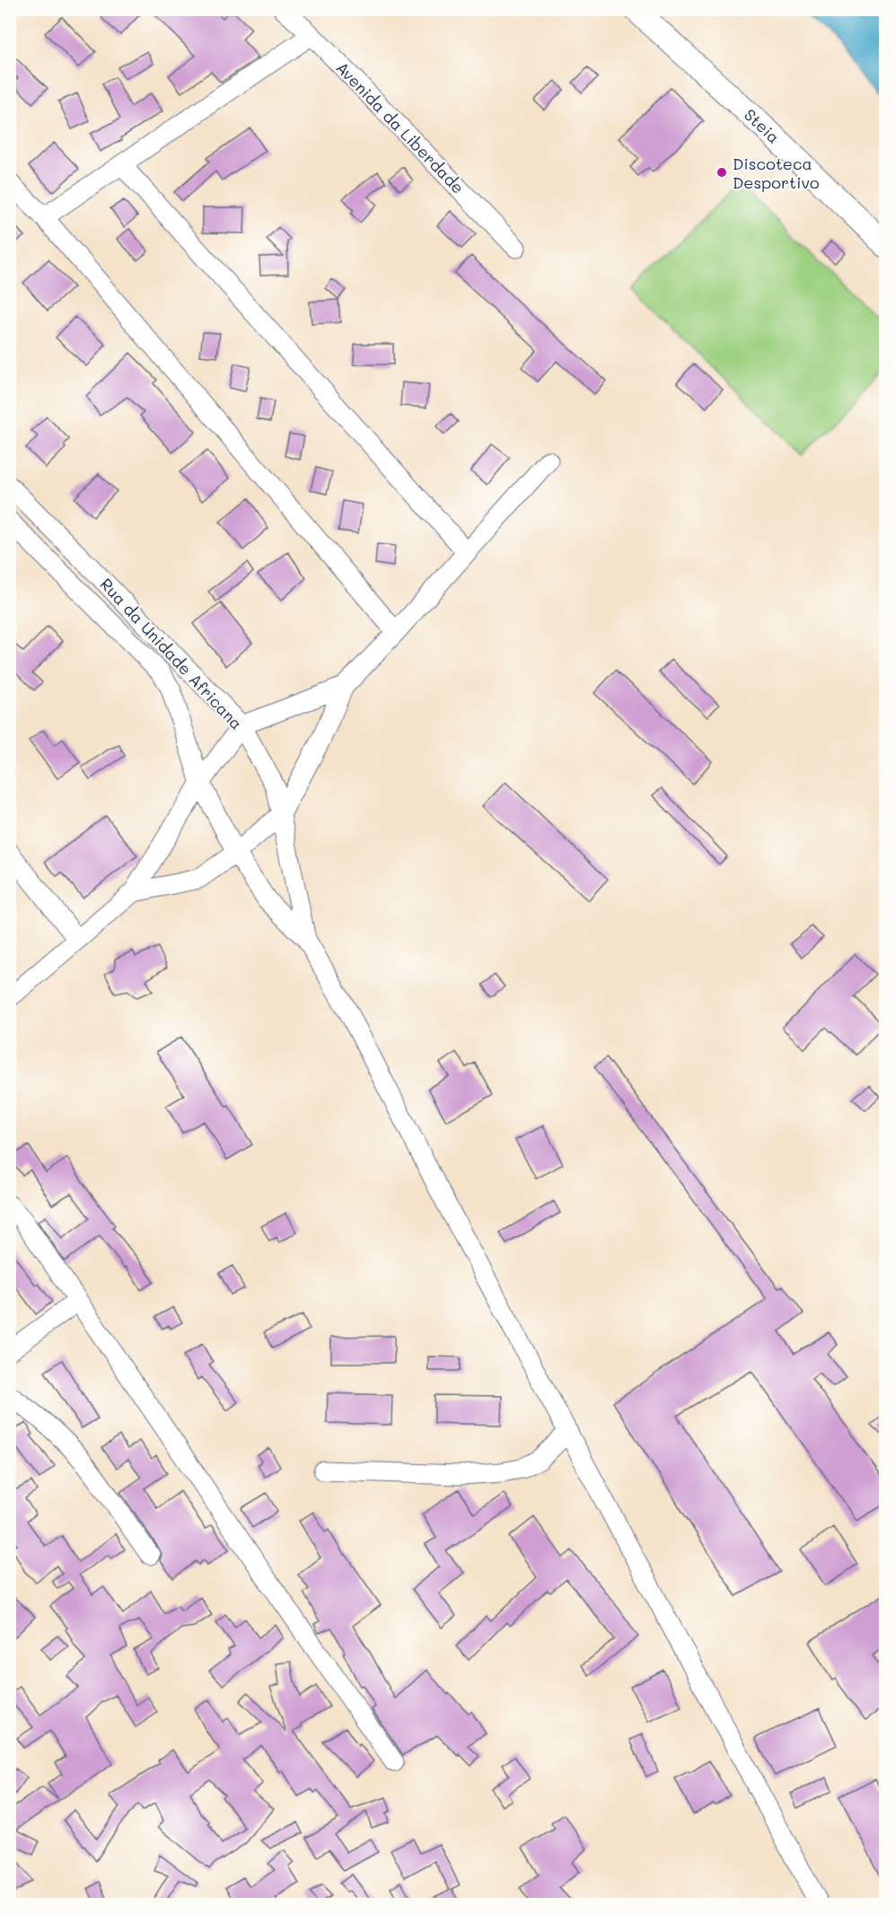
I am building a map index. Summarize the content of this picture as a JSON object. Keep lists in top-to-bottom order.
{
  "streets": {
    "main road": ["Steia"],
    "street": ["Avenida da Liberdade", "Rua da Unidade Africana"]
  },
  "places": ["Discoteca Desportivo"]
}
